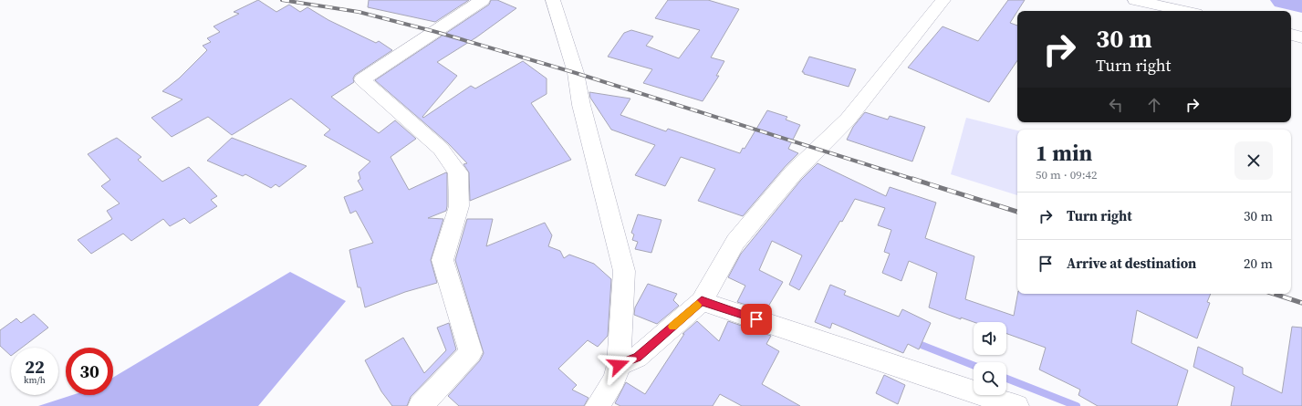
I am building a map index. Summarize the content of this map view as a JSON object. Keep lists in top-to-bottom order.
{
  "page": {
    "turn": ["30 m", "Turn right"],
    "heading": ["1 min", "50 m · 09:42"],
    "list": [
      {
        "name": "Turn right",
        "value": "30 m"
      },
      {
        "name": "Arrive at destination",
        "value": "20 m"
      }
    ],
    "speed": "22 km/h",
    "limit": "30"
  }
}
